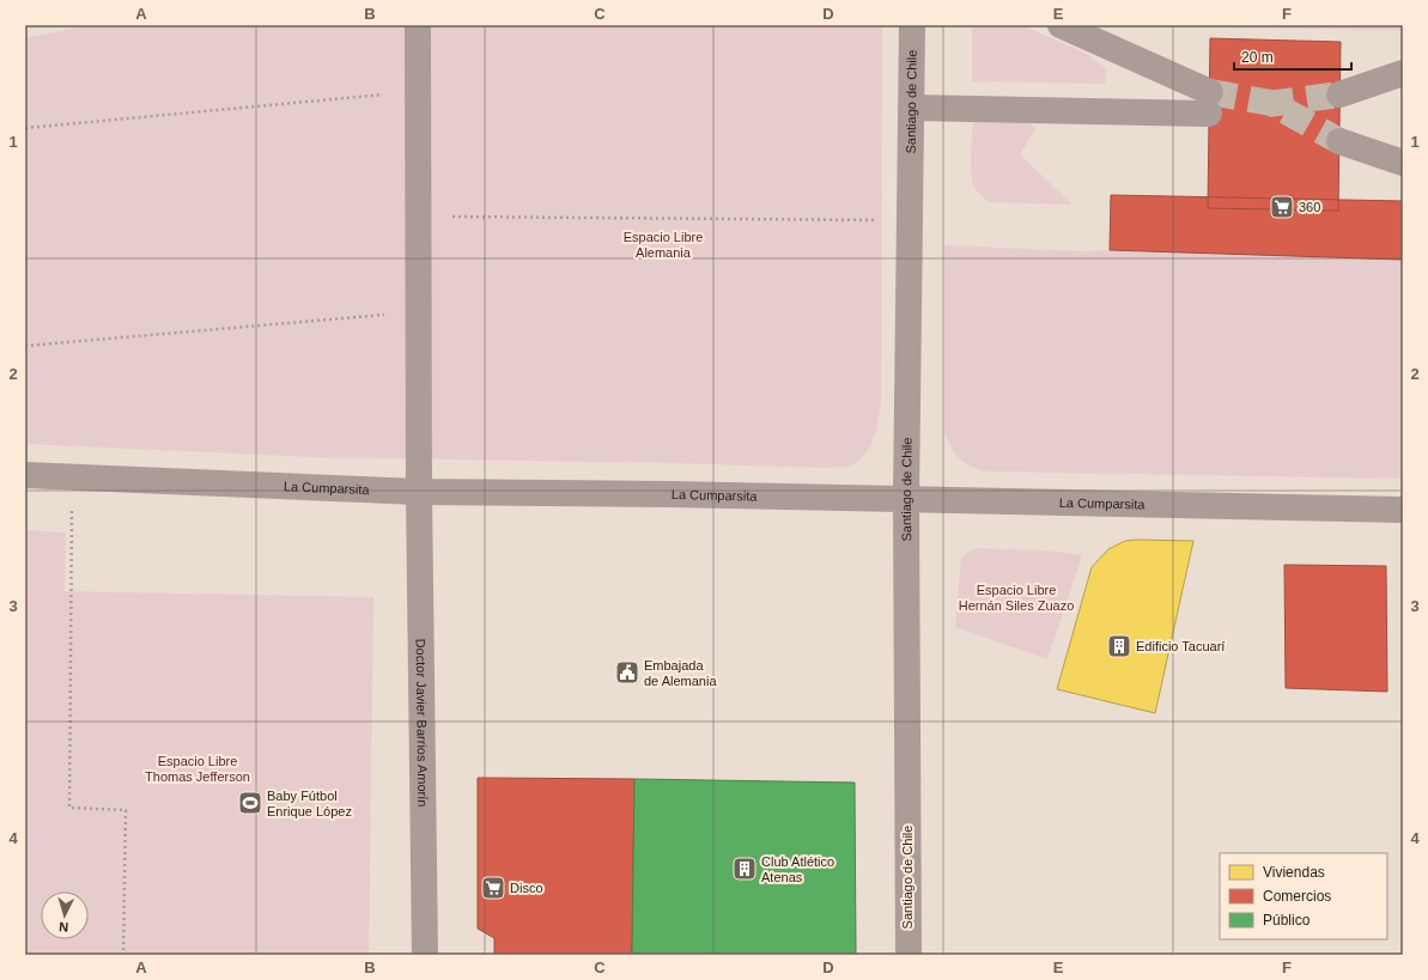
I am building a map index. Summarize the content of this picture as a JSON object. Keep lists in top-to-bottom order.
{
  "streets": {
    "street": ["Santiago de Chile", "La Cumparsita", "Doctor Javier Barrios Amorín"]
  },
  "crossings": [
    ["Santiago de Chile", "La Cumparsita"],
    ["La Cumparsita", "Doctor Javier Barrios Amorín"]
  ],
  "parks": ["Espacio Libre Alemania", "Espacio Libre Hernán Siles Zuazo", "Espacio Libre Thomas Jefferson"],
  "places": {
    "supermarket": ["360", "Disco"],
    "building": ["Edificio Tacuarí", "Club Atlético Atenas"],
    "public building": ["Embajada de Alemania"],
    "sports": ["Baby Fútbol Enrique López"]
  },
  "legend": ["Viviendas", "Comercios", "Público"],
  "scale_bar": "20 m",
  "north": "bottom",
  "grid": {
    "columns": [
      "A",
      "B",
      "C",
      "D",
      "E",
      "F"
    ],
    "rows": [
      "1",
      "2",
      "3",
      "4"
    ]
  }
}
